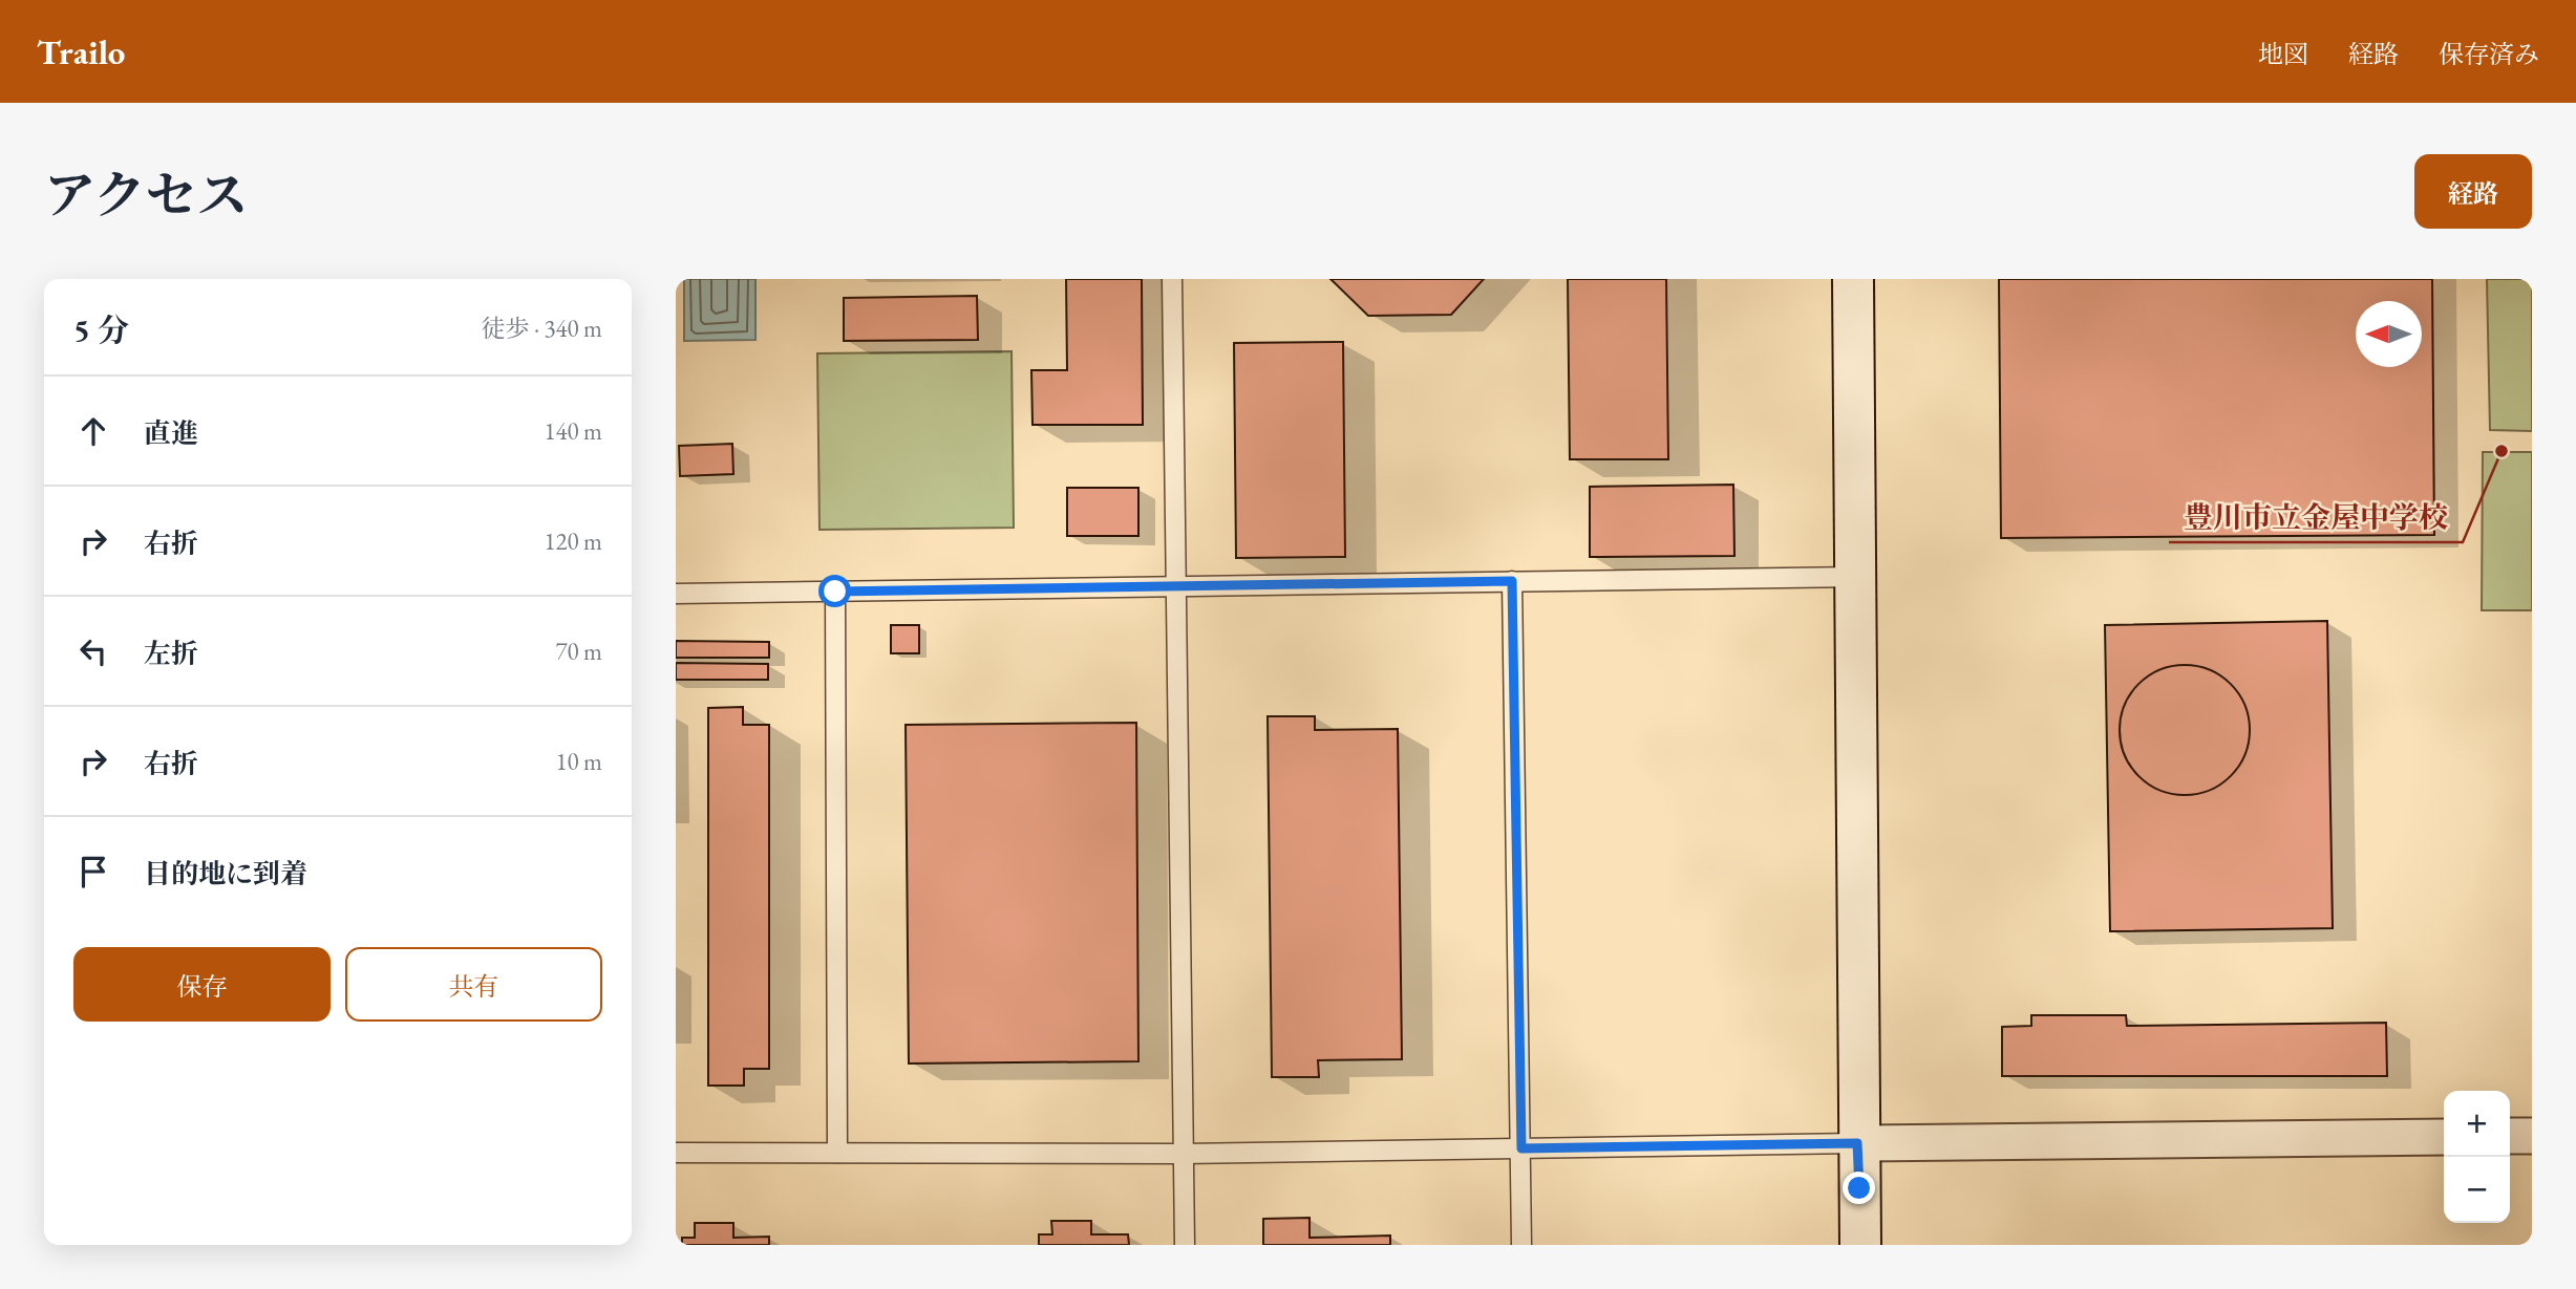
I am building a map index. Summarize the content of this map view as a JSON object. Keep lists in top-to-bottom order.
{
  "places": ["豊川市立金屋中学校"],
  "north": "left",
  "page": {
    "header": "Trailo",
    "nav": ["地図", "経路", "保存済み"],
    "title": "アクセス",
    "buttons": [
      "経路",
      ["保存", "共有"]
    ],
    "heading": ["5 分", "徒歩 · 340 m"],
    "list": [
      ["直進", "140 m"],
      ["右折", "120 m"],
      ["左折", "70 m"],
      ["右折", "10 m"],
      "目的地に到着"
    ],
    "map_buttons": ["+", "−"]
  }
}
